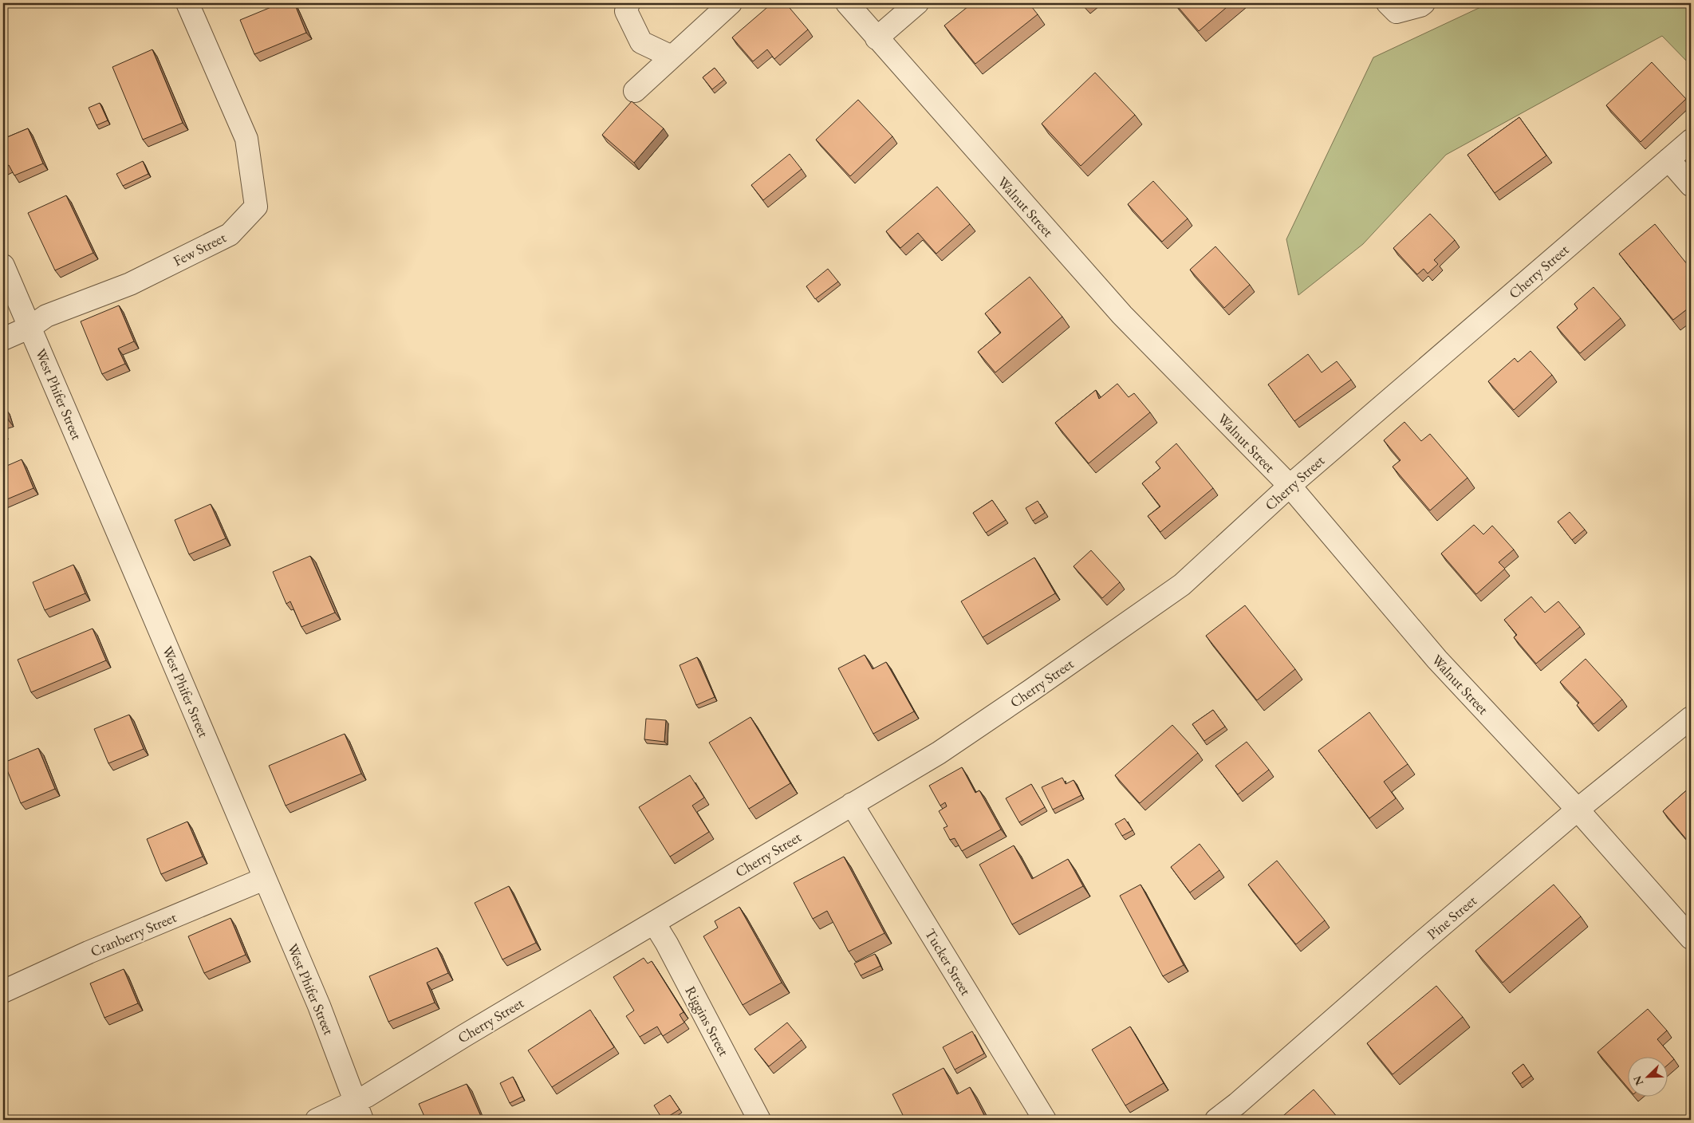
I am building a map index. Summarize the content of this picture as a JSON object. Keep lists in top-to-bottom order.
{
  "streets": {
    "street": [
      "Walnut Street",
      "Few Street",
      "Cherry Street",
      "West Phifer Street",
      "Pine Street",
      "Cranberry Street",
      "Tucker Street",
      "Riggins Street"
    ]
  },
  "crossings": [
    ["Walnut Street", "Cherry Street"],
    ["Walnut Street", "Pine Street"],
    ["Few Street", "West Phifer Street"],
    ["Cherry Street", "West Phifer Street"],
    ["Cherry Street", "Tucker Street"],
    ["Cherry Street", "Riggins Street"],
    ["West Phifer Street", "Cranberry Street"]
  ],
  "north": "bottom left"
}
